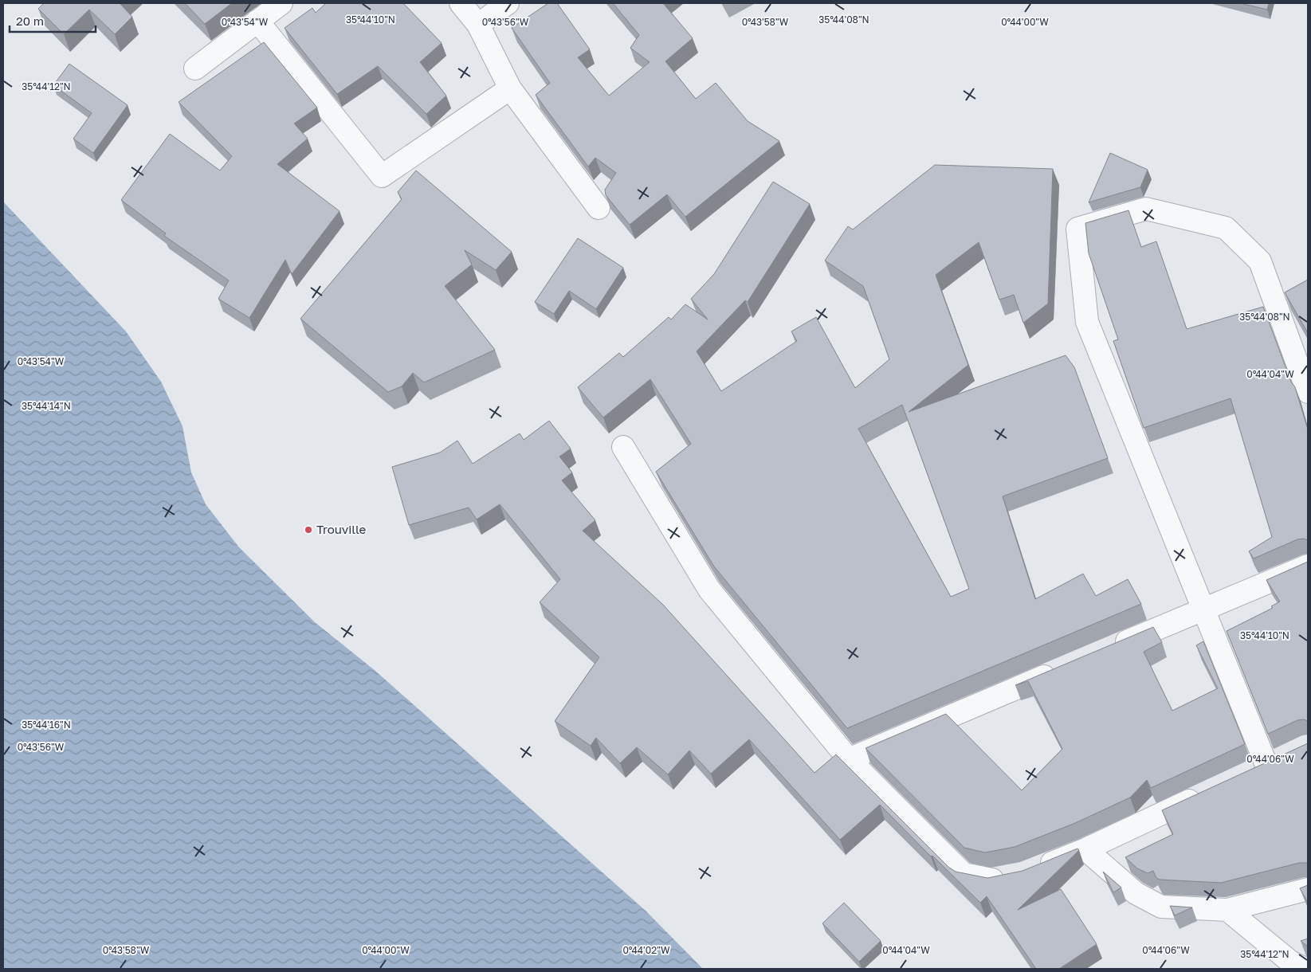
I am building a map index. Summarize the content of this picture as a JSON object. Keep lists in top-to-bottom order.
{
  "places": ["Trouville"],
  "scale_bar": "20 m",
  "coordinates": [
    "35°44'10\"N",
    "35°44'08\"N",
    "0°43'54\"W",
    "0°43'56\"W",
    "0°43'58\"W",
    "0°44'00\"W",
    "35°44'12\"N",
    "0°44'04\"W",
    "35°44'14\"N",
    "35°44'16\"N",
    "0°44'06\"W",
    "0°44'02\"W"
  ]
}
